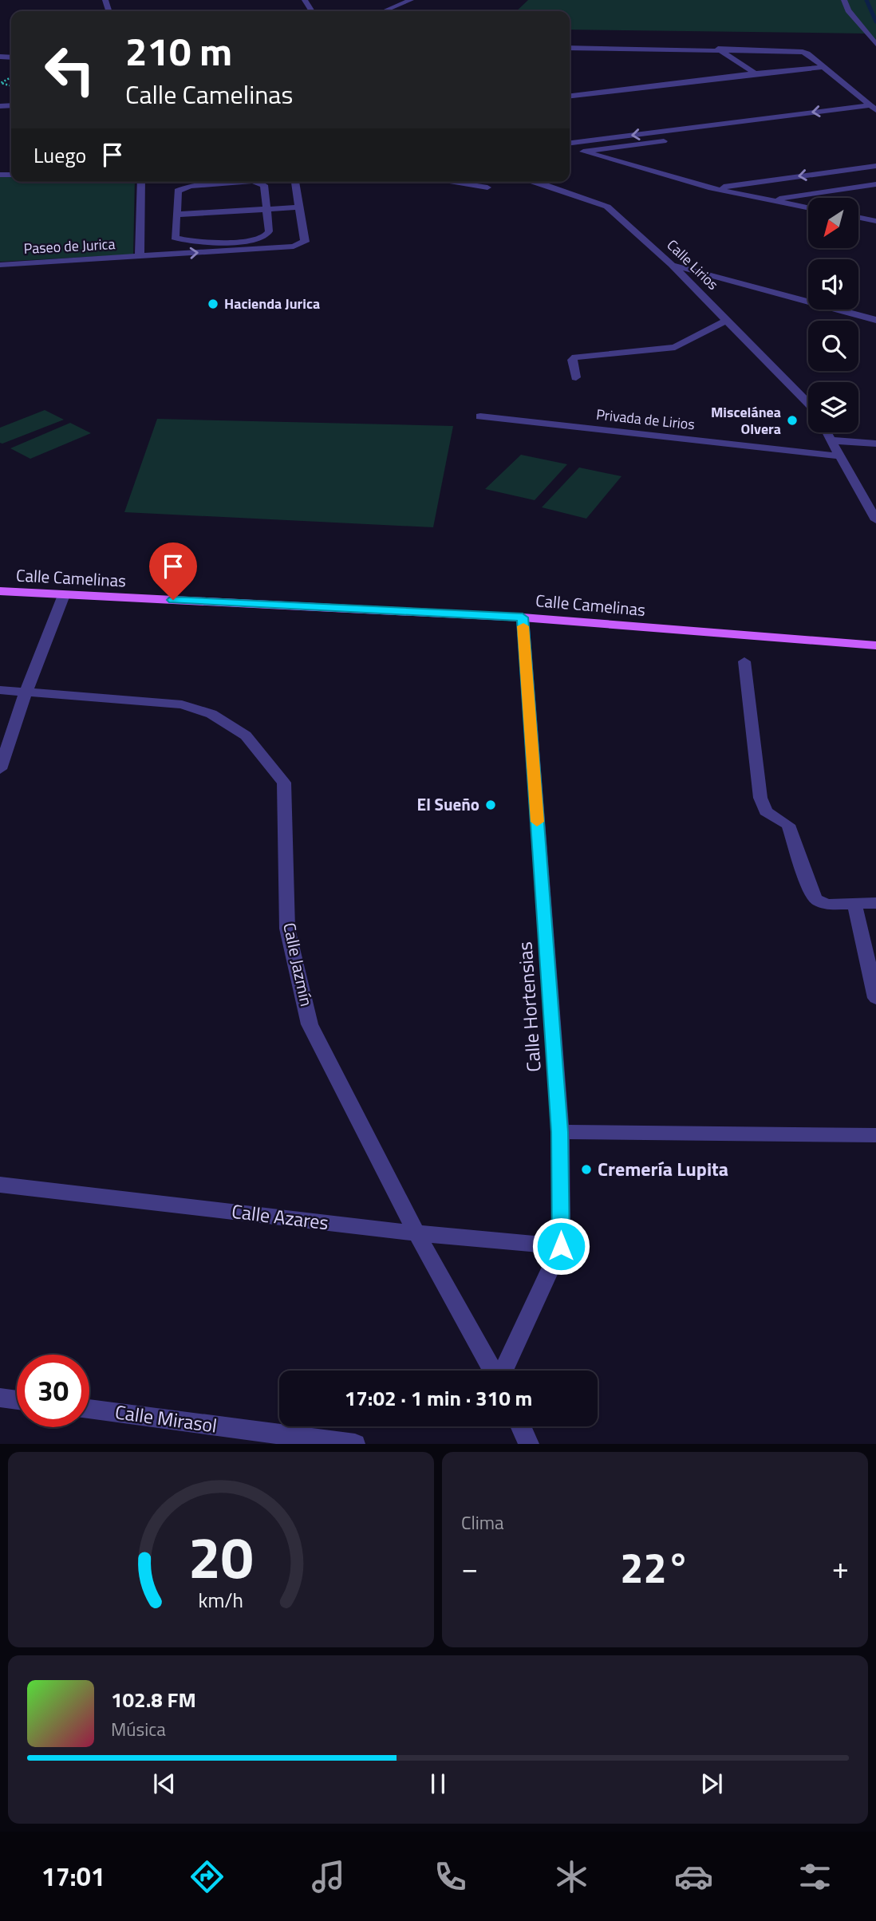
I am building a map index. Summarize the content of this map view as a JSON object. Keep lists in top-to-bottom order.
{
  "streets": {
    "main road": ["Calle Camelinas"],
    "street": [
      "Paseo de Jurica",
      "Calle Lirios",
      "Privada de Lirios",
      "Calle Jazmín",
      "Calle Hortensias",
      "Calle Azares",
      "Calle Mirasol"
    ]
  },
  "crossings": [
    ["Calle Camelinas", "Calle Hortensias"],
    ["Calle Jazmín", "Calle Azares"],
    ["Calle Hortensias", "Calle Azares"]
  ],
  "places": [
    "Hacienda Jurica",
    "Miscelánea Olvera",
    "El Sueño",
    "Cremería Lupita"
  ],
  "north": "bottom left",
  "page": {
    "turn": ["210 m", "Calle Camelinas"],
    "then": "Luego",
    "limit": "30",
    "trip": "17:02 · 1 min · 310 m",
    "tile": "Clima",
    "heat": ["−", "22°", "+"],
    "song": ["102.8 FM", "Música"],
    "tabs": "17:01",
    "gauge": ["20", "km/h"]
  }
}
